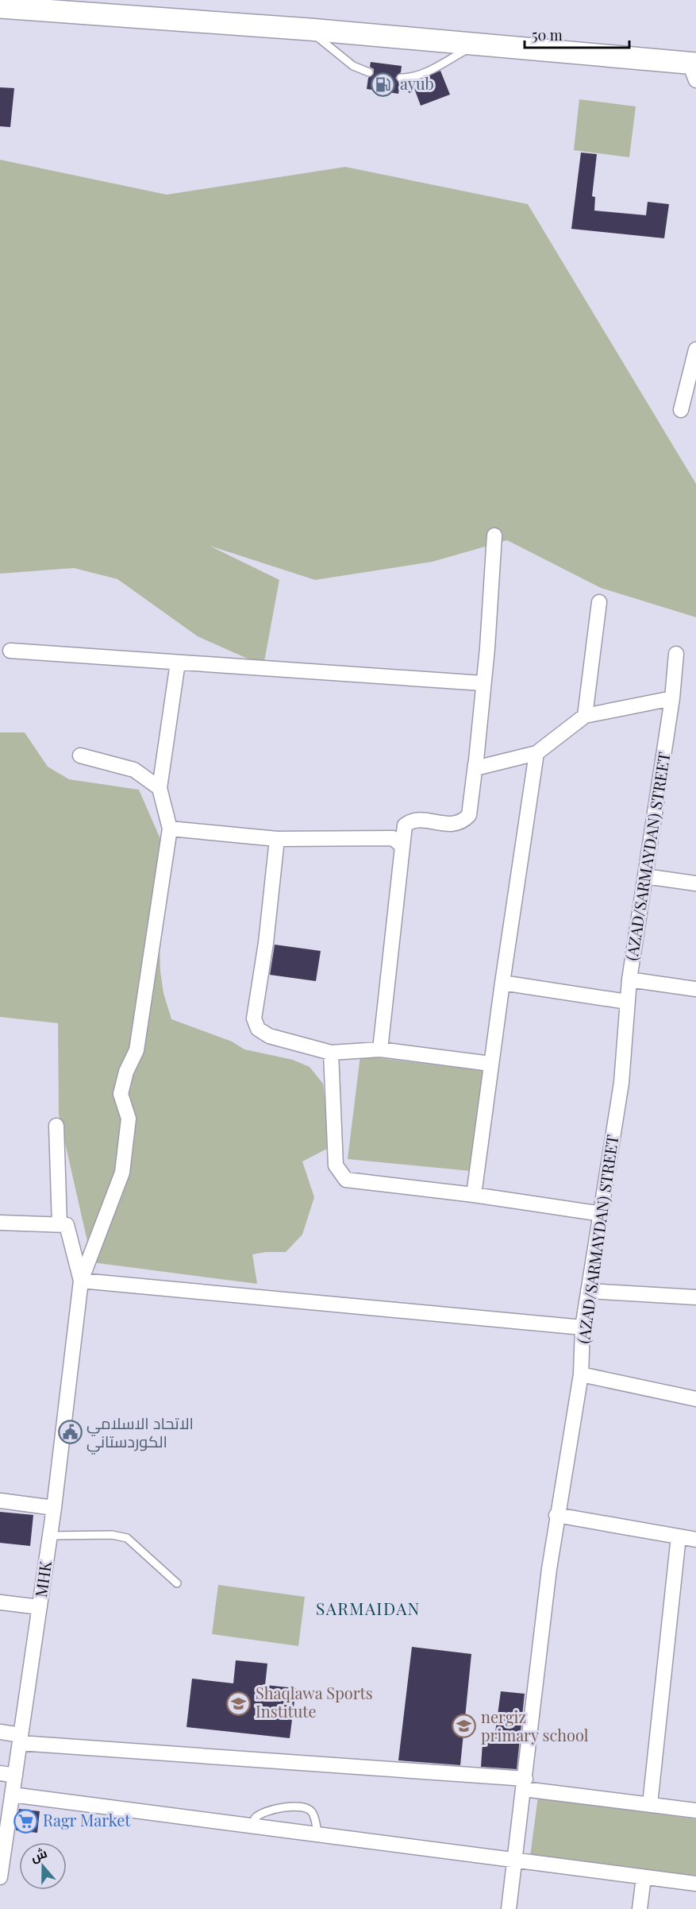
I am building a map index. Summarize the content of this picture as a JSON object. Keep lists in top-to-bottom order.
{
  "streets": {
    "street": ["(AZAD/SARMAYDAN) STREET", "MHK"]
  },
  "districts": ["SARMAIDAN"],
  "places": {
    "fuel station": ["ayub"],
    "public building": ["الاتحاد الاسلامي الكوردستاني"],
    "school or university": ["Shaqlawa Sports Institute", "nergiz primary school"],
    "supermarket": ["Ragr Market"]
  },
  "scale_bar": "50 m",
  "north": "top"
}
